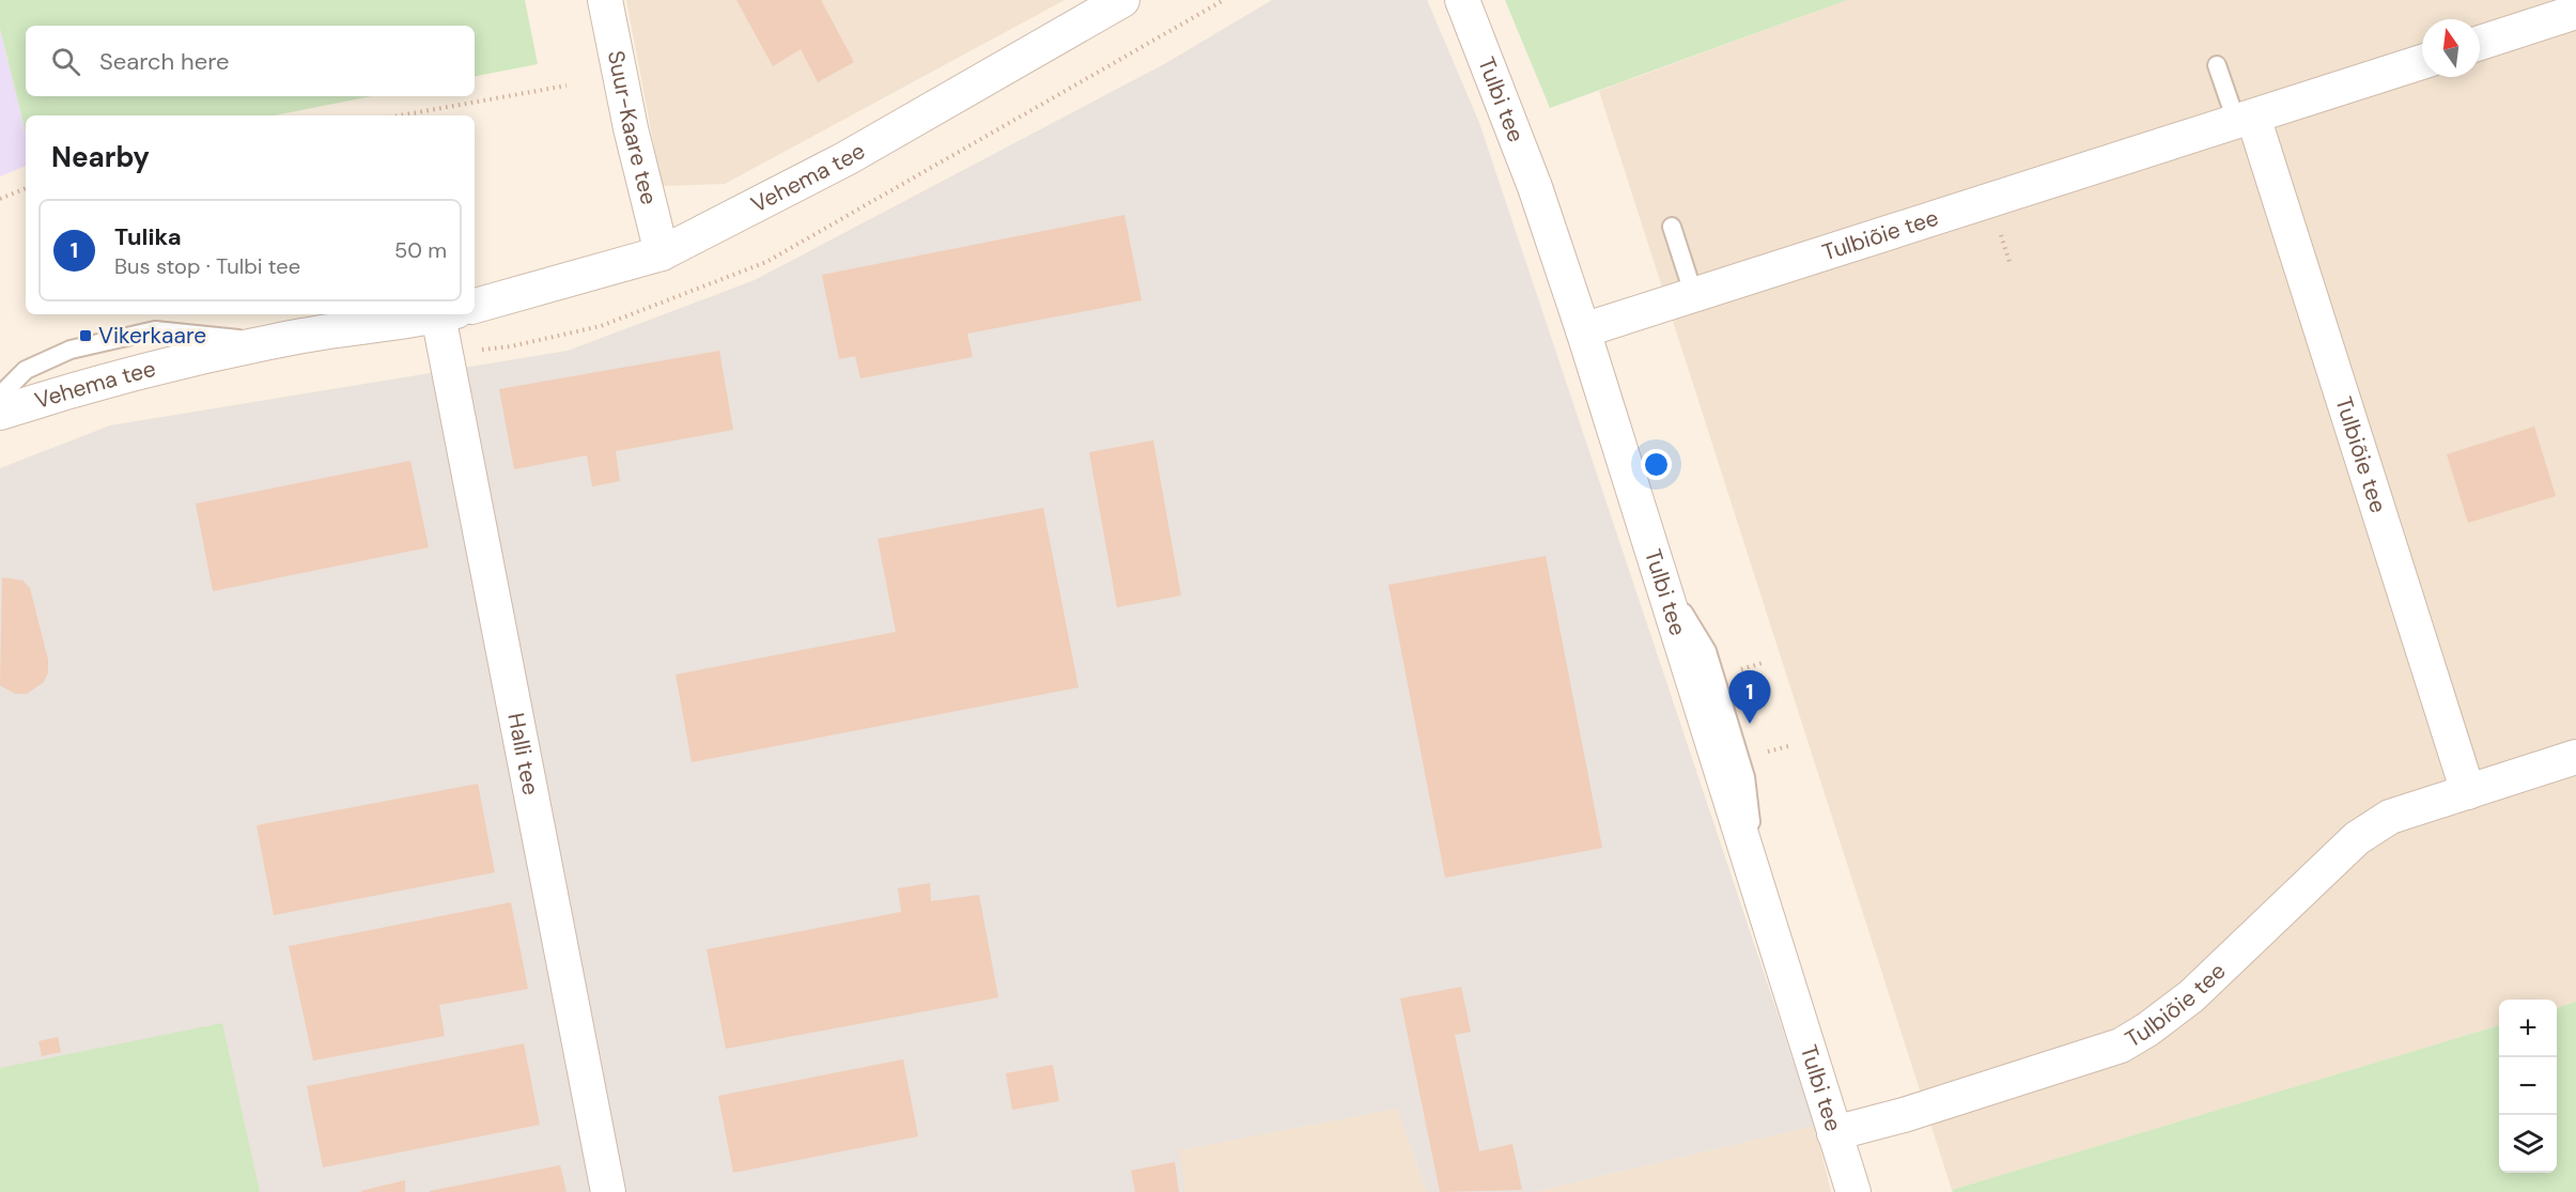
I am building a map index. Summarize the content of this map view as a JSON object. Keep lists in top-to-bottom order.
{
  "streets": {
    "street": [
      "Tulbi tee",
      "Suur-Kaare tee",
      "Vehema tee",
      "Tulbiõie tee",
      "Halli tee"
    ]
  },
  "crossings": [
    ["Tulbi tee", "Tulbiõie tee"],
    ["Suur-Kaare tee", "Vehema tee"]
  ],
  "places": {
    "transit": ["Vikerkaare"]
  },
  "north": "top",
  "page": {
    "search": "Search here",
    "heading": "Nearby",
    "list": [
      {
        "mark": "1",
        "name": "Tulika",
        "note": "Bus stop · Tulbi tee",
        "value": "50 m"
      }
    ],
    "pins": "1",
    "map_buttons": ["+", "−"]
  }
}
